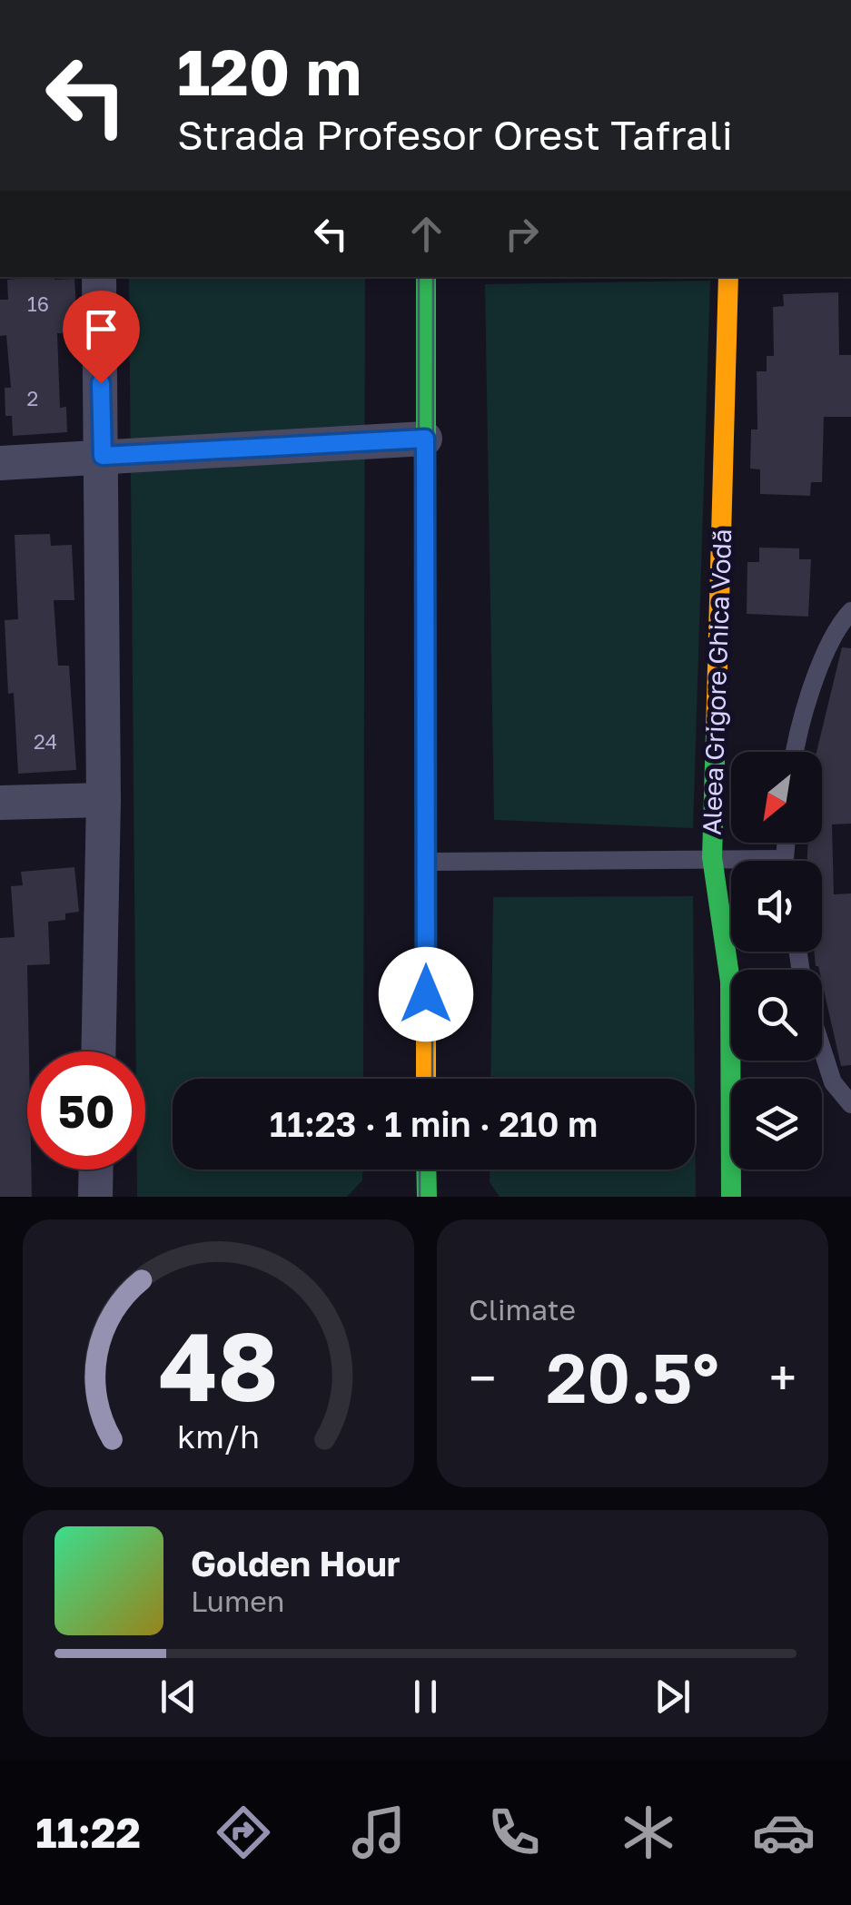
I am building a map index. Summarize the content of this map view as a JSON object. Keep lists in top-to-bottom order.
{
  "streets": {
    "street": ["Aleea Grigore Ghica Vodă"]
  },
  "house_numbers": ["16", "2", "24"],
  "north": "bottom left",
  "page": {
    "turn": ["120 m", "Strada Profesor Orest Tafrali"],
    "limit": "50",
    "trip": "11:23 · 1 min · 210 m",
    "tile": "Climate",
    "heat": ["−", "20.5°", "+"],
    "song": ["Golden Hour", "Lumen"],
    "tabs": "11:22",
    "gauge": ["48", "km/h"]
  }
}
